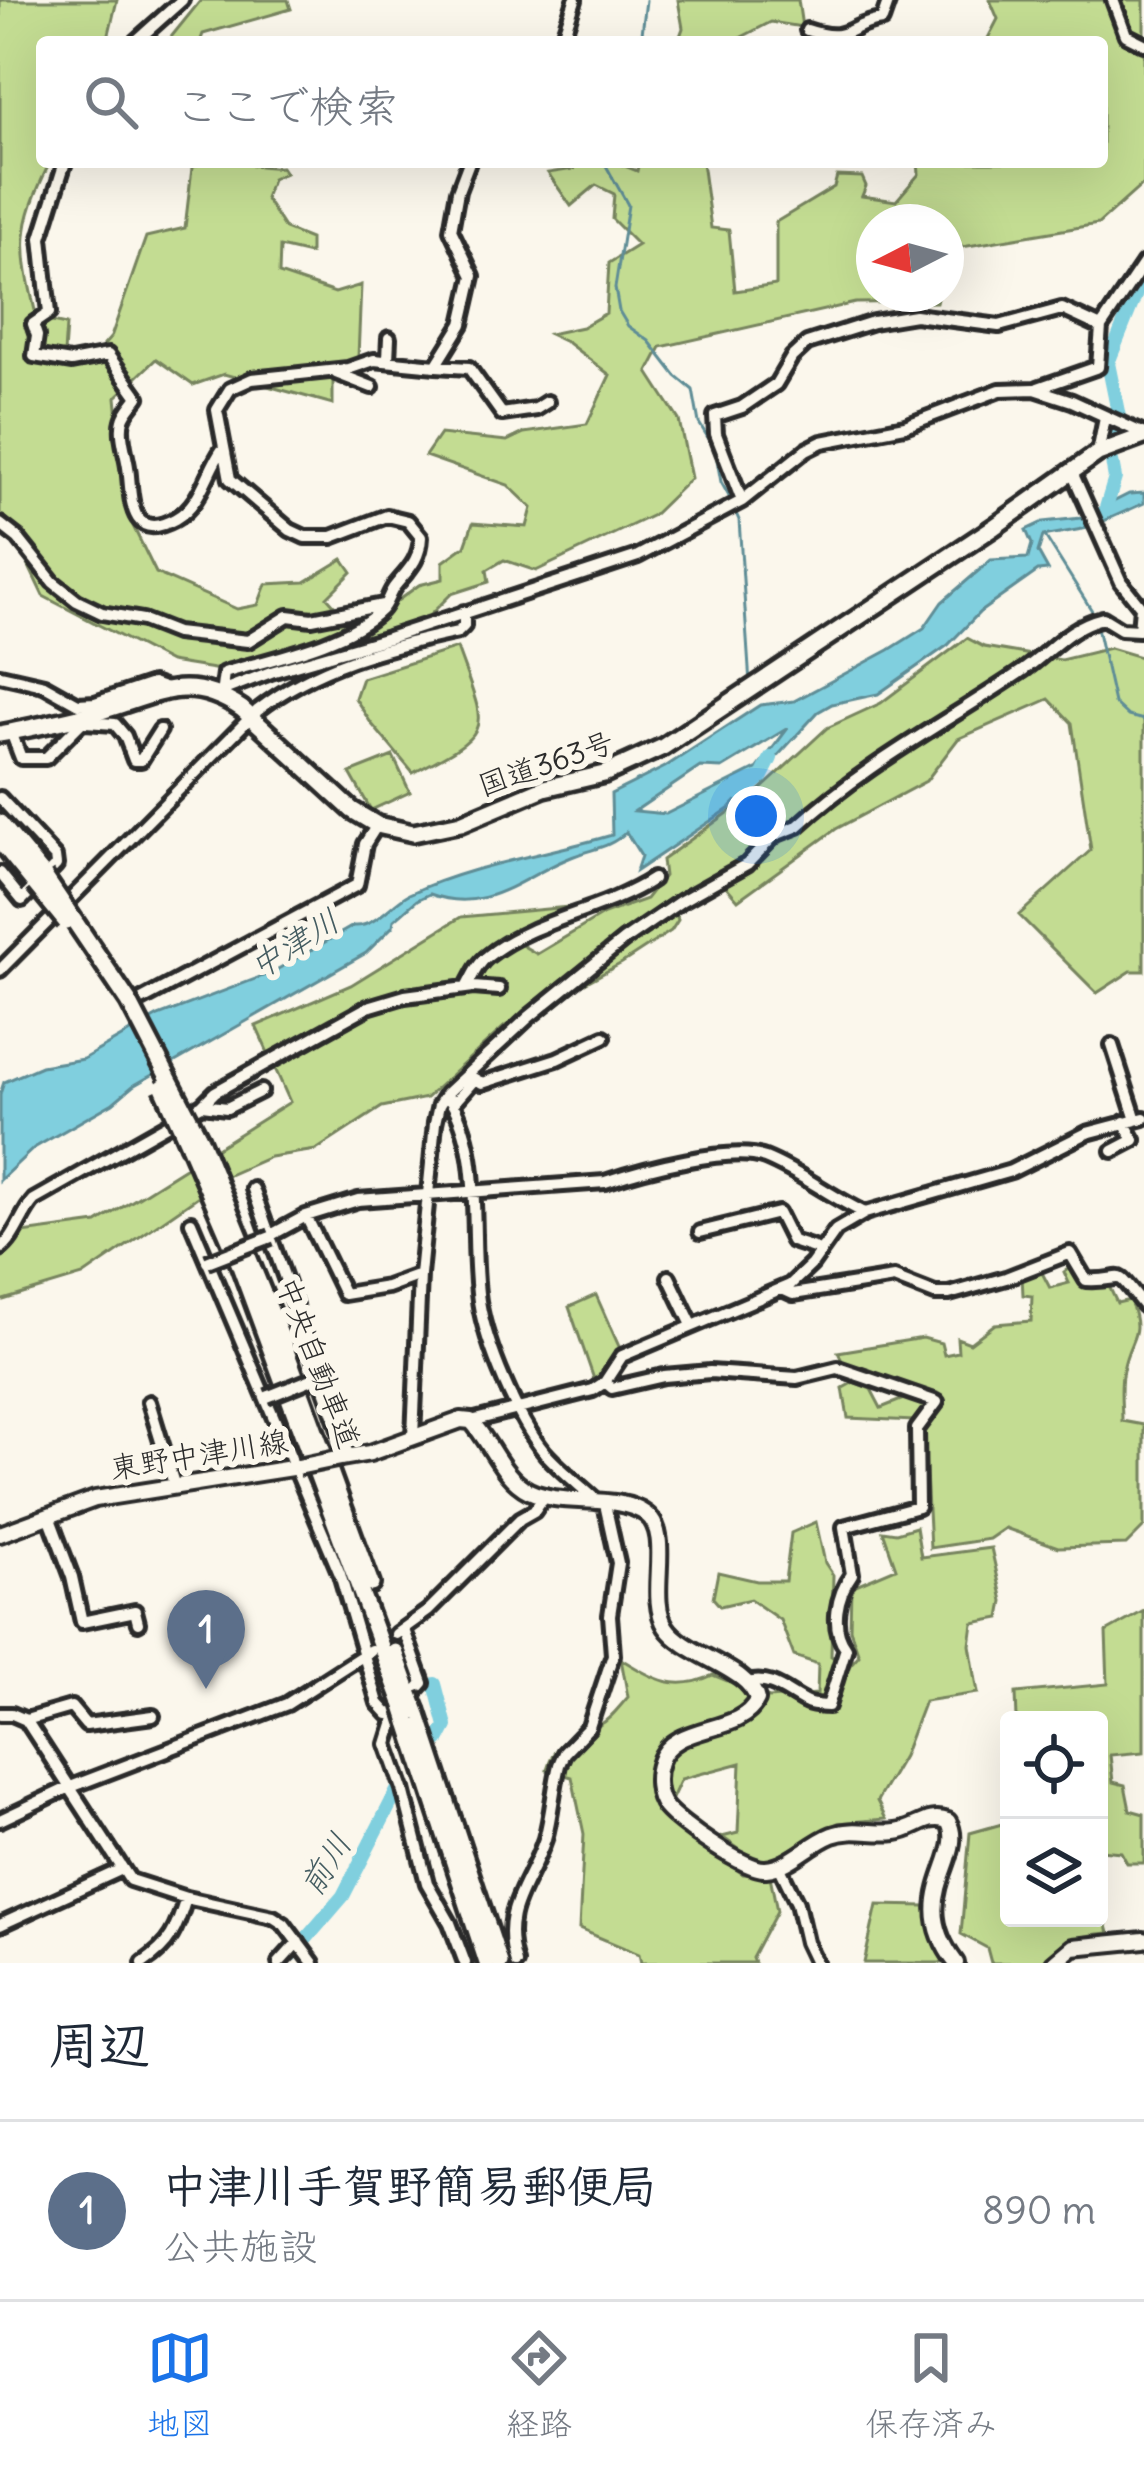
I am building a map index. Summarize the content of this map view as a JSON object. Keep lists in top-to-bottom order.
{
  "streets": {
    "highway": ["国道363号", "中央自動車道"],
    "main road": ["東野中津川線"]
  },
  "water": ["中津川", "前川"],
  "north": "left",
  "page": {
    "search": "ここで検索",
    "pins": "1",
    "heading": "周辺",
    "list": [
      {
        "mark": "1",
        "name": "中津川手賀野簡易郵便局",
        "note": "公共施設",
        "value": "890 m"
      }
    ],
    "nav": ["地図", "経路", "保存済み"]
  }
}
